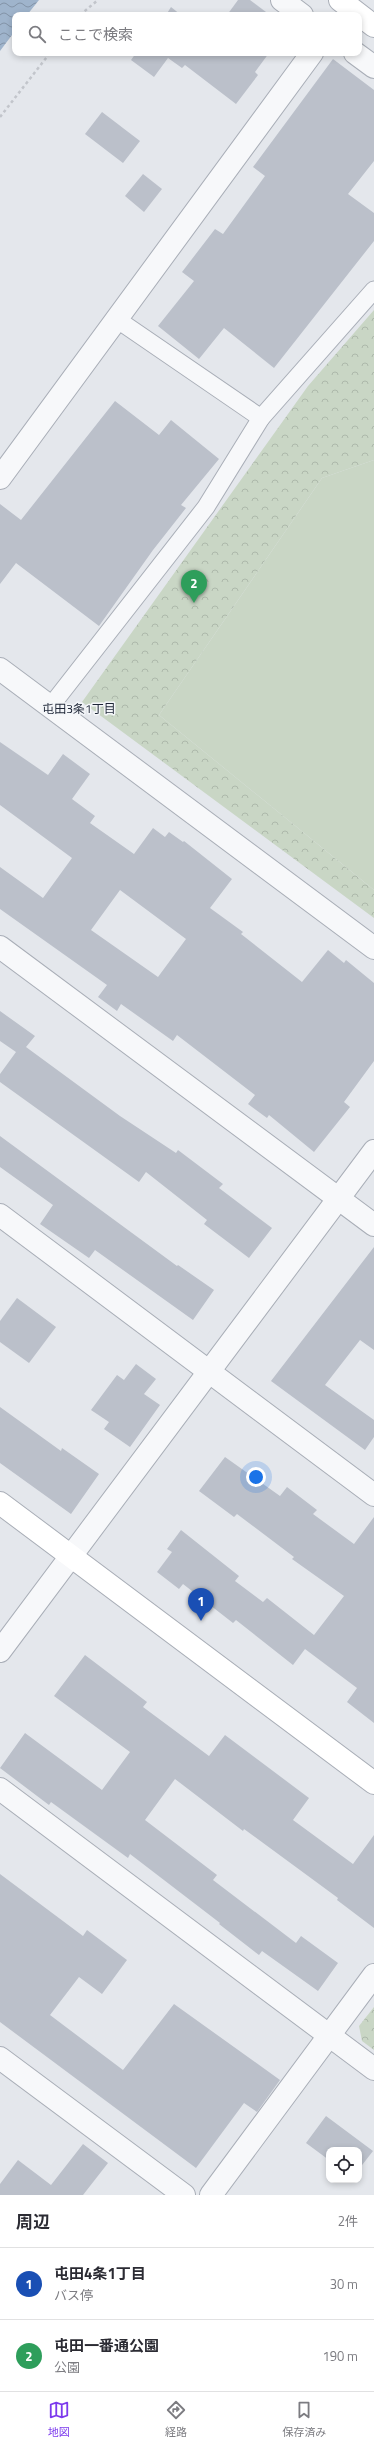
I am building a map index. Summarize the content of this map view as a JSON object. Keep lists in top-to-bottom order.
{
  "districts": ["屯田3条1丁目"],
  "page": {
    "search": "ここで検索",
    "pins": ["2", "1"],
    "heading": ["周辺", "2件"],
    "list": [
      {
        "mark": "1",
        "name": "屯田4条1丁目",
        "note": "バス停",
        "value": "30 m"
      },
      {
        "mark": "2",
        "name": "屯田一番通公園",
        "note": "公園",
        "value": "190 m"
      }
    ],
    "nav": ["地図", "経路", "保存済み"]
  }
}
